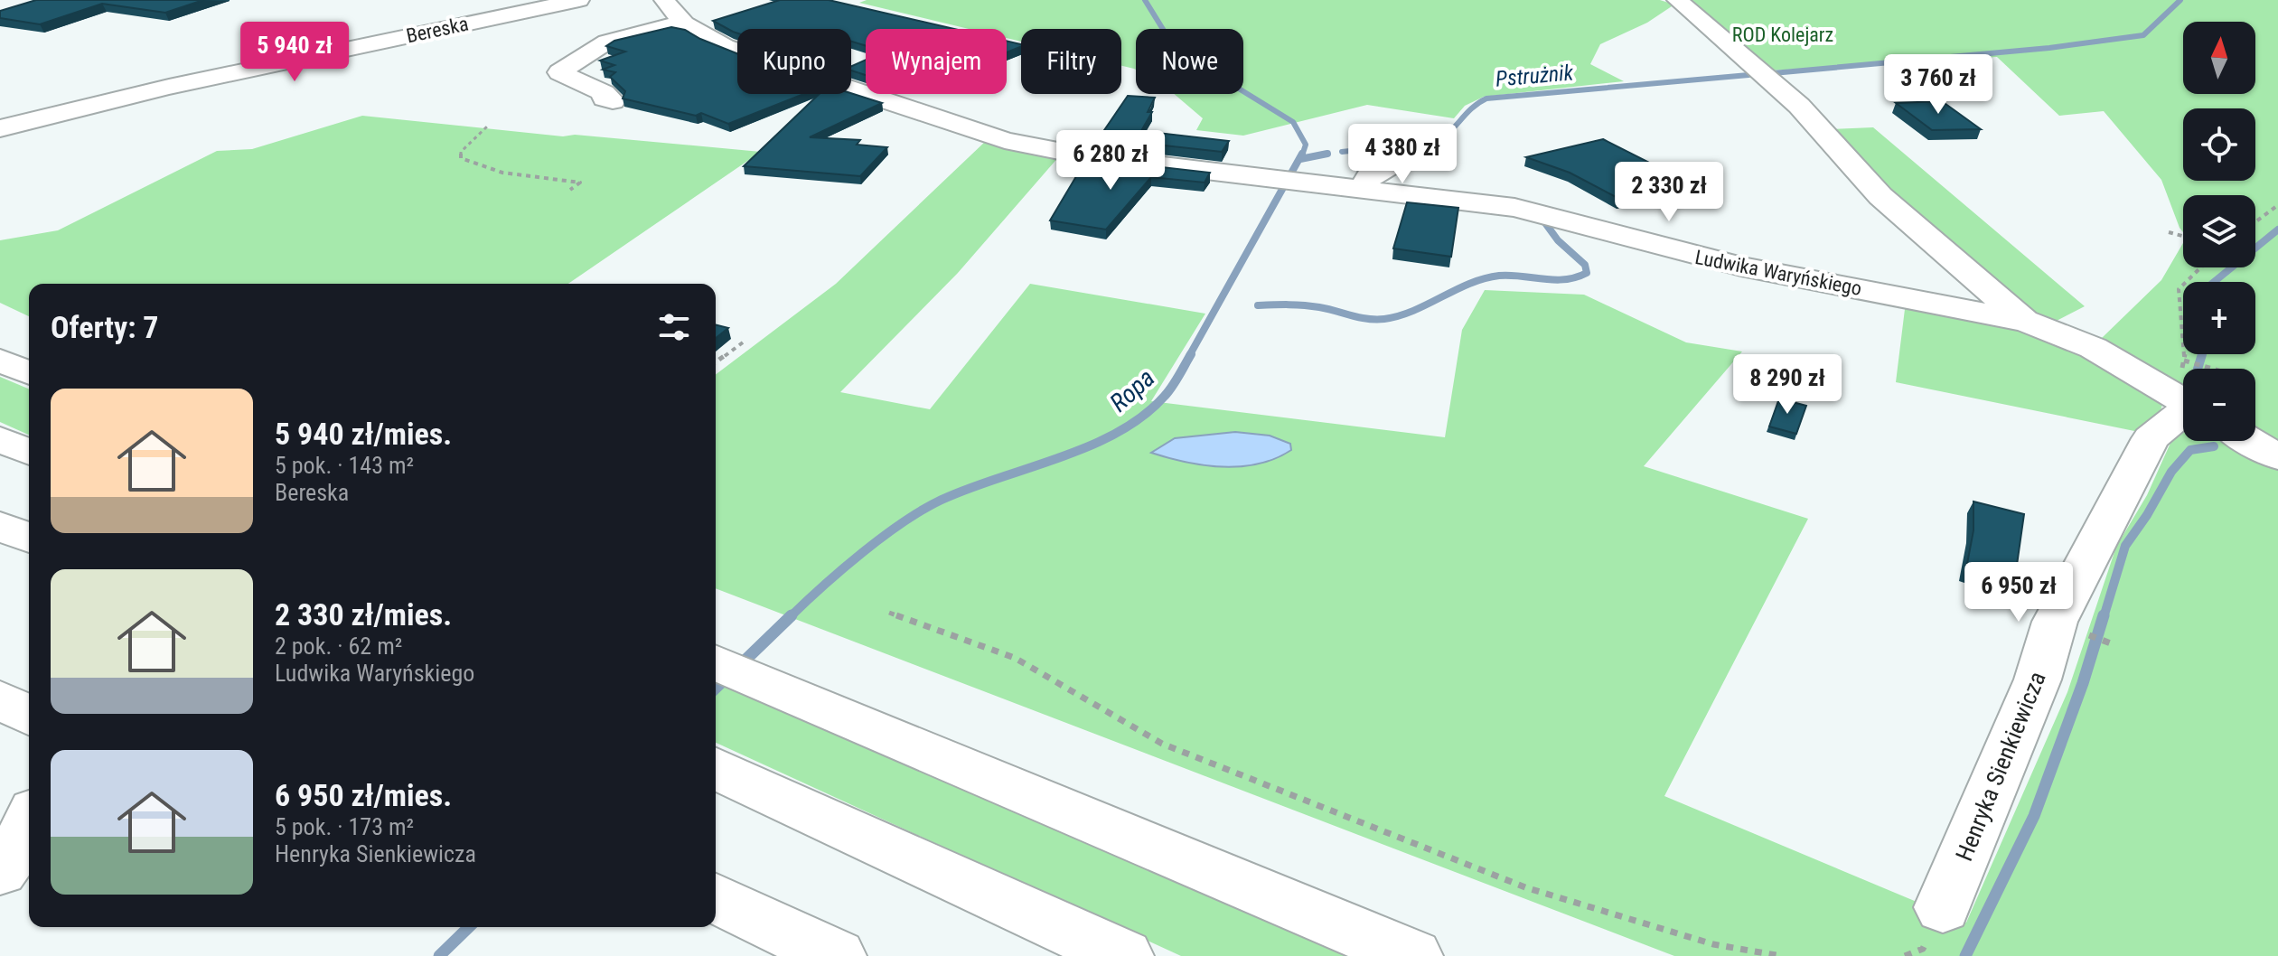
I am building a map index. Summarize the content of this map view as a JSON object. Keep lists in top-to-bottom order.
{
  "streets": {
    "main road": ["Bereska", "Ludwika Waryńskiego", "Henryka Sienkiewicza"]
  },
  "water": ["Pstrużnik", "Ropa"],
  "parks": ["ROD Kolejarz"],
  "north": "top",
  "page": {
    "map_buttons": ["+", "−"],
    "price": [
      "5 940 zł",
      "3 760 zł",
      "4 380 zł",
      "6 280 zł",
      "2 330 zł",
      "8 290 zł",
      "6 950 zł"
    ],
    "chip": [
      "Kupno",
      "Wynajem",
      "Filtry",
      "Nowe"
    ],
    "heading": "Oferty: 7",
    "list": [
      {
        "name": "5 940 zł/mies.",
        "note": "5 pok. · 143 m² · Bereska"
      },
      {
        "name": "2 330 zł/mies.",
        "note": "2 pok. · 62 m² · Ludwika Waryńskiego"
      },
      {
        "name": "6 950 zł/mies.",
        "note": "5 pok. · 173 m² · Henryka Sienkiewicza"
      }
    ]
  }
}
